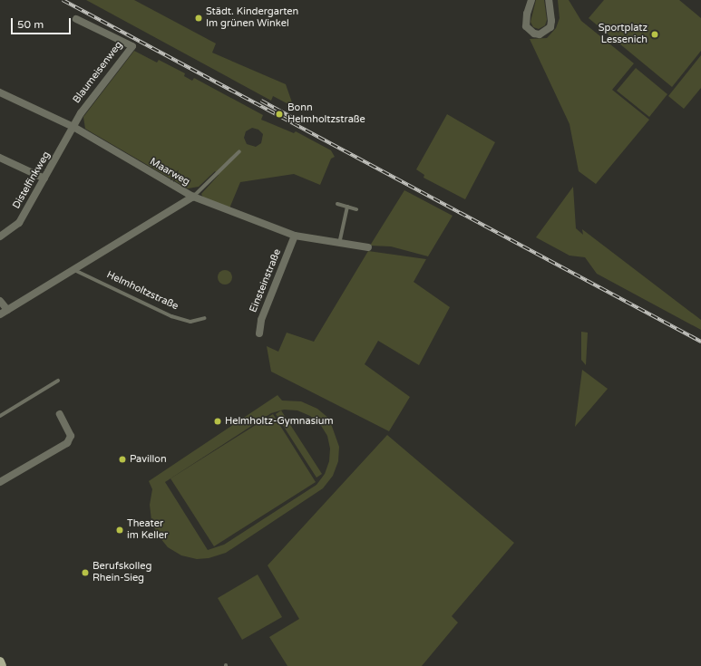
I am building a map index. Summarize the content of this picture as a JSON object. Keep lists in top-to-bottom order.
{
  "streets": {
    "street": [
      "Blaumeisenweg",
      "Maarweg",
      "Distelfinkweg",
      "Einsteinstraße"
    ],
    "lane": ["Helmholtzstraße"]
  },
  "crossings": [
    ["Blaumeisenweg", "Maarweg"],
    ["Blaumeisenweg", "Distelfinkweg"],
    ["Maarweg", "Distelfinkweg"],
    ["Maarweg", "Einsteinstraße"]
  ],
  "places": [
    "Städt. Kindergarten Im grünen Winkel",
    "Sportplatz Lessenich",
    "Bonn Helmholtzstraße",
    "Helmholtz-Gymnasium",
    "Pavillon",
    "Theater im Keller",
    "Berufskolleg Rhein-Sieg"
  ],
  "scale_bar": "50 m"
}
